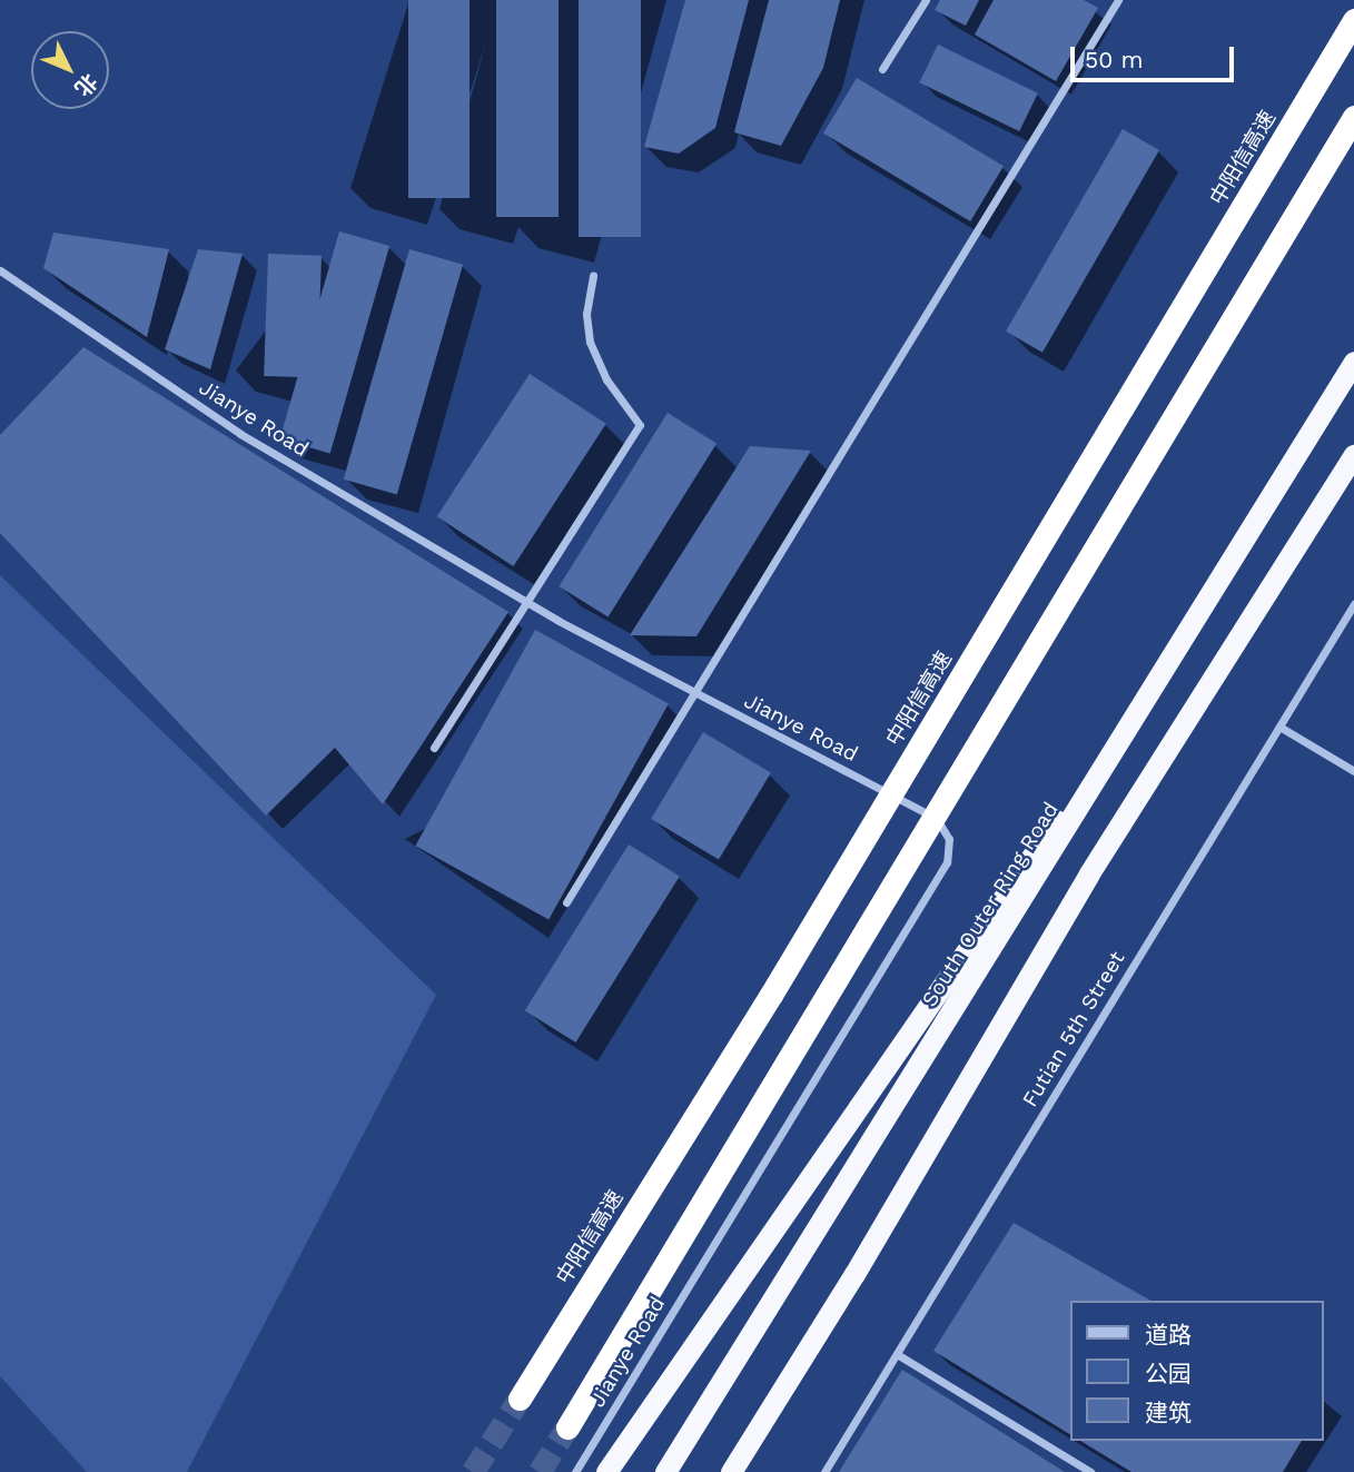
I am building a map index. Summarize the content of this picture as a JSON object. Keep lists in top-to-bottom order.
{
  "streets": {
    "highway": ["中阳信高速", "South Outer Ring Road"],
    "street": ["Jianye Road", "Futian 5th Street"]
  },
  "legend": ["道路", "公园", "建筑"],
  "scale_bar": "50 m",
  "north": "bottom right"
}
